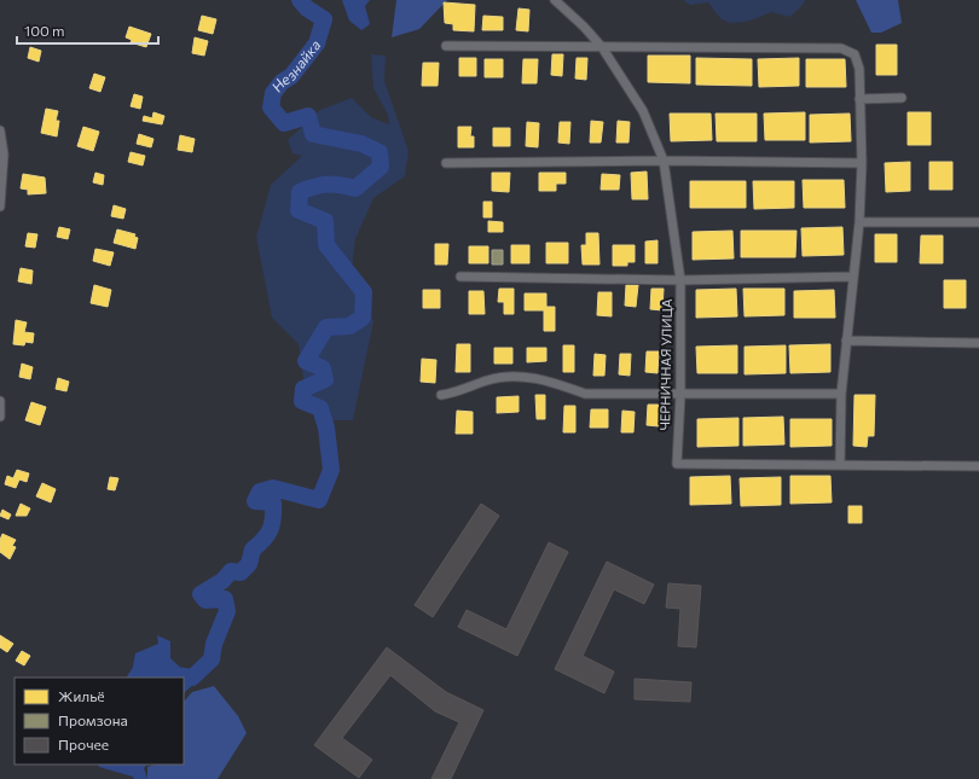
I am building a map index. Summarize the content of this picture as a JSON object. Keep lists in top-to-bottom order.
{
  "streets": {
    "street": ["ЧЕРНИЧНАЯ УЛИЦА"]
  },
  "water": ["Незнайка"],
  "legend": ["Жильё", "Промзона", "Прочее"],
  "scale_bar": "100 m"
}
